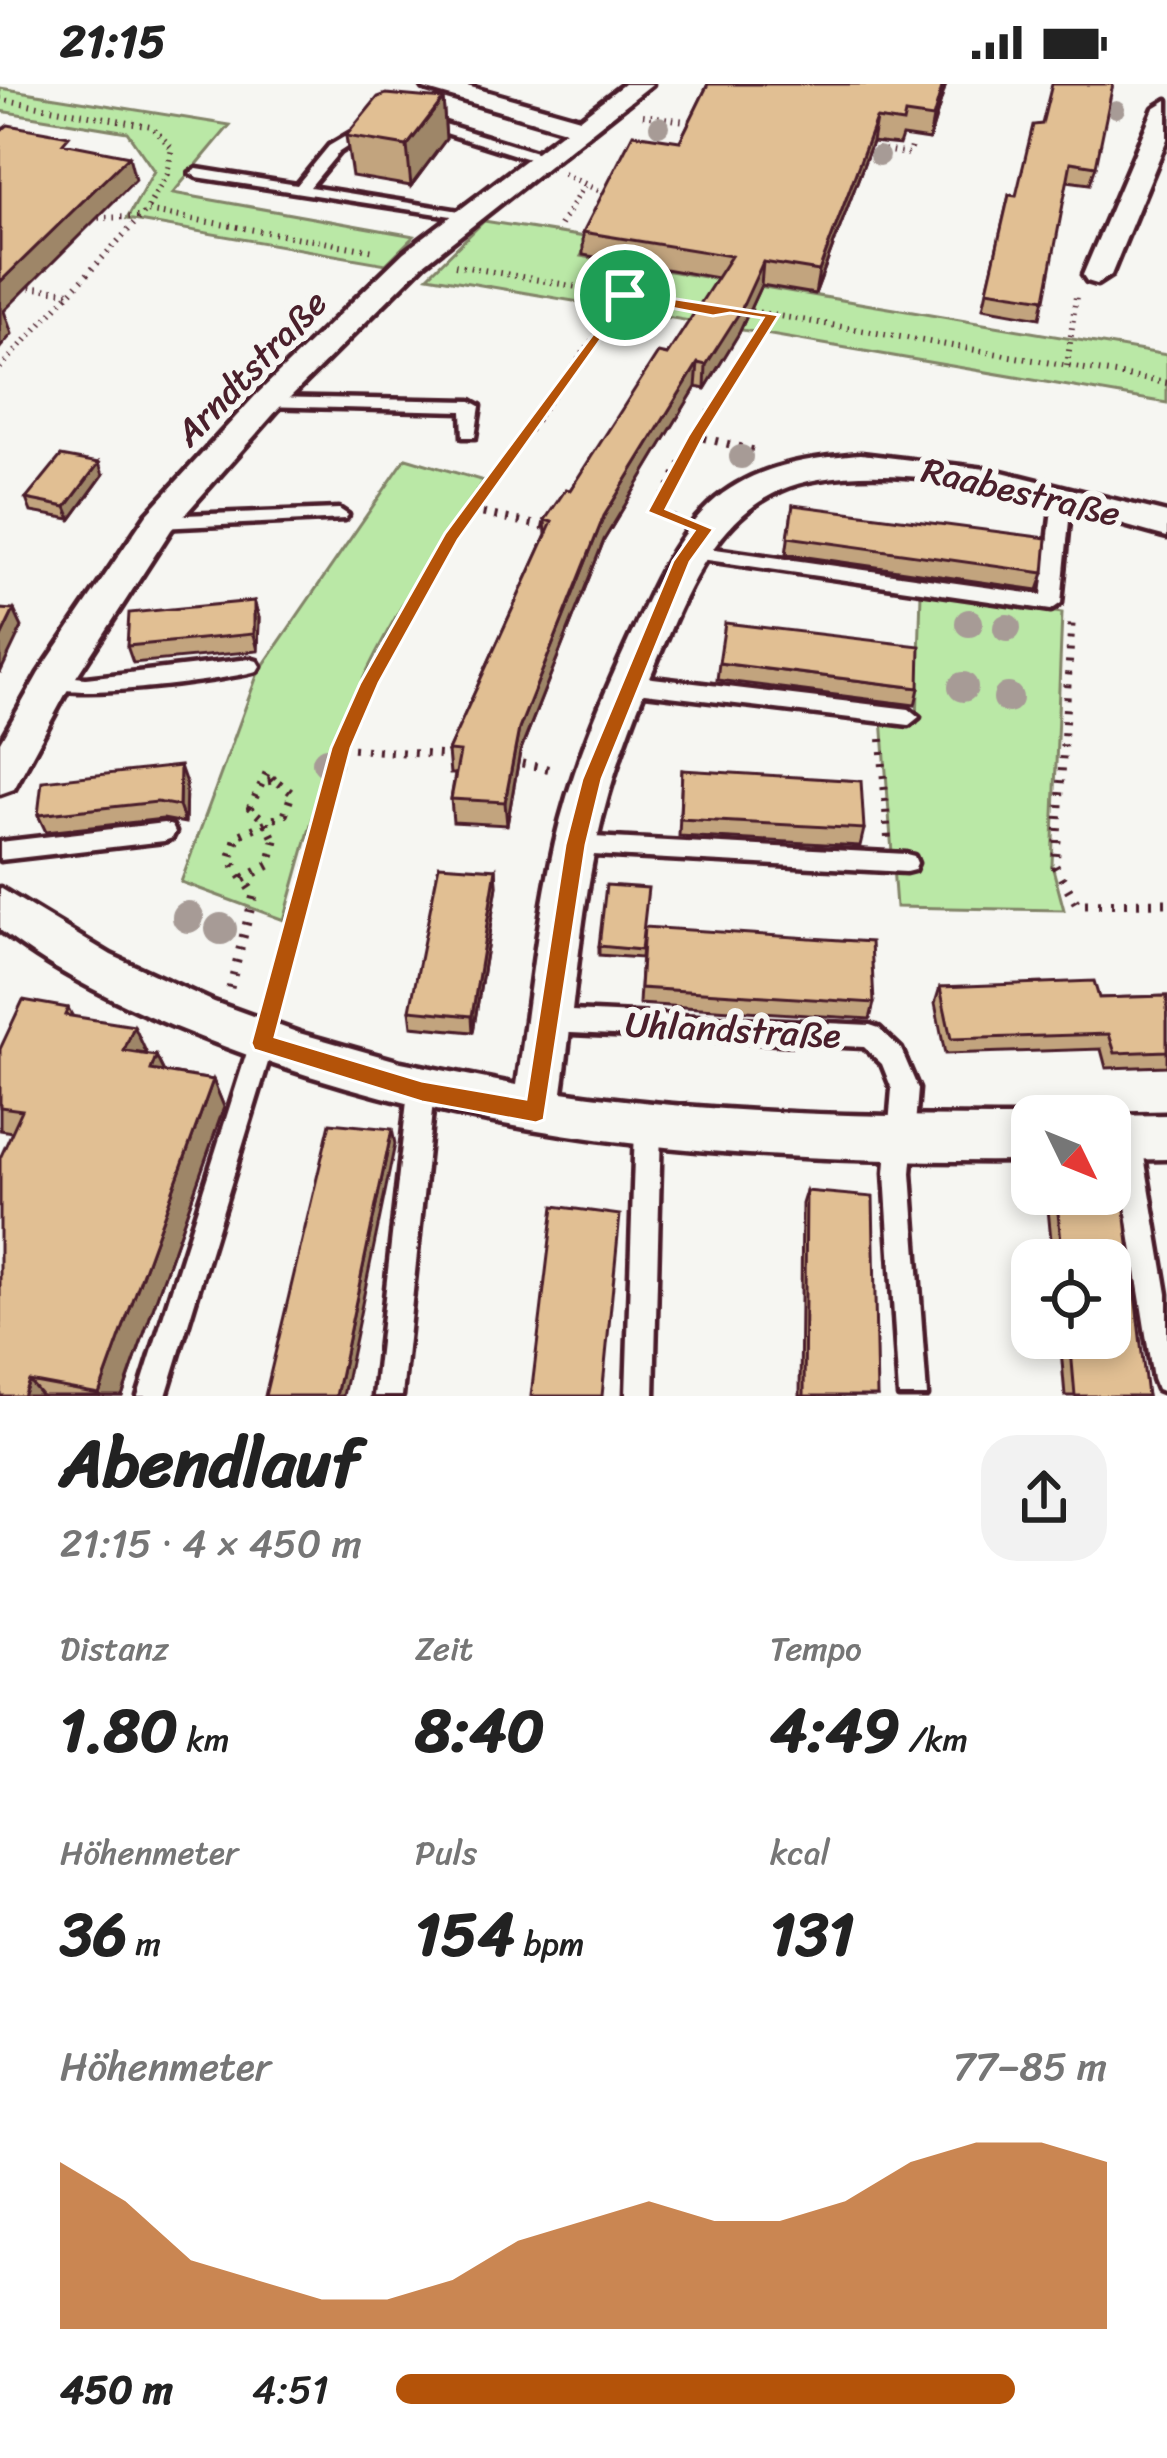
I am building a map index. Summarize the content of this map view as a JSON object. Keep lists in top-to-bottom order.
{
  "streets": {
    "street": ["Arndtstraße", "Raabestraße"],
    "lane": ["Uhlandstraße"]
  },
  "crossings": [
    ["Raabestraße", "Uhlandstraße"]
  ],
  "north": "bottom right",
  "page": {
    "status": "21:15",
    "heading": ["Abendlauf", "21:15 · 4 × 450 m"],
    "stats": [
      ["Distanz", "1.80 km"],
      ["Zeit", "8:40"],
      ["Tempo", "4:49 /km"],
      ["Höhenmeter", "36 m"],
      ["Puls", "154 bpm"],
      ["kcal", "131"]
    ],
    "chart": ["Höhenmeter", "77–85 m"],
    "list": [
      {
        "name": "450 m",
        "note": "4:51"
      }
    ]
  }
}
